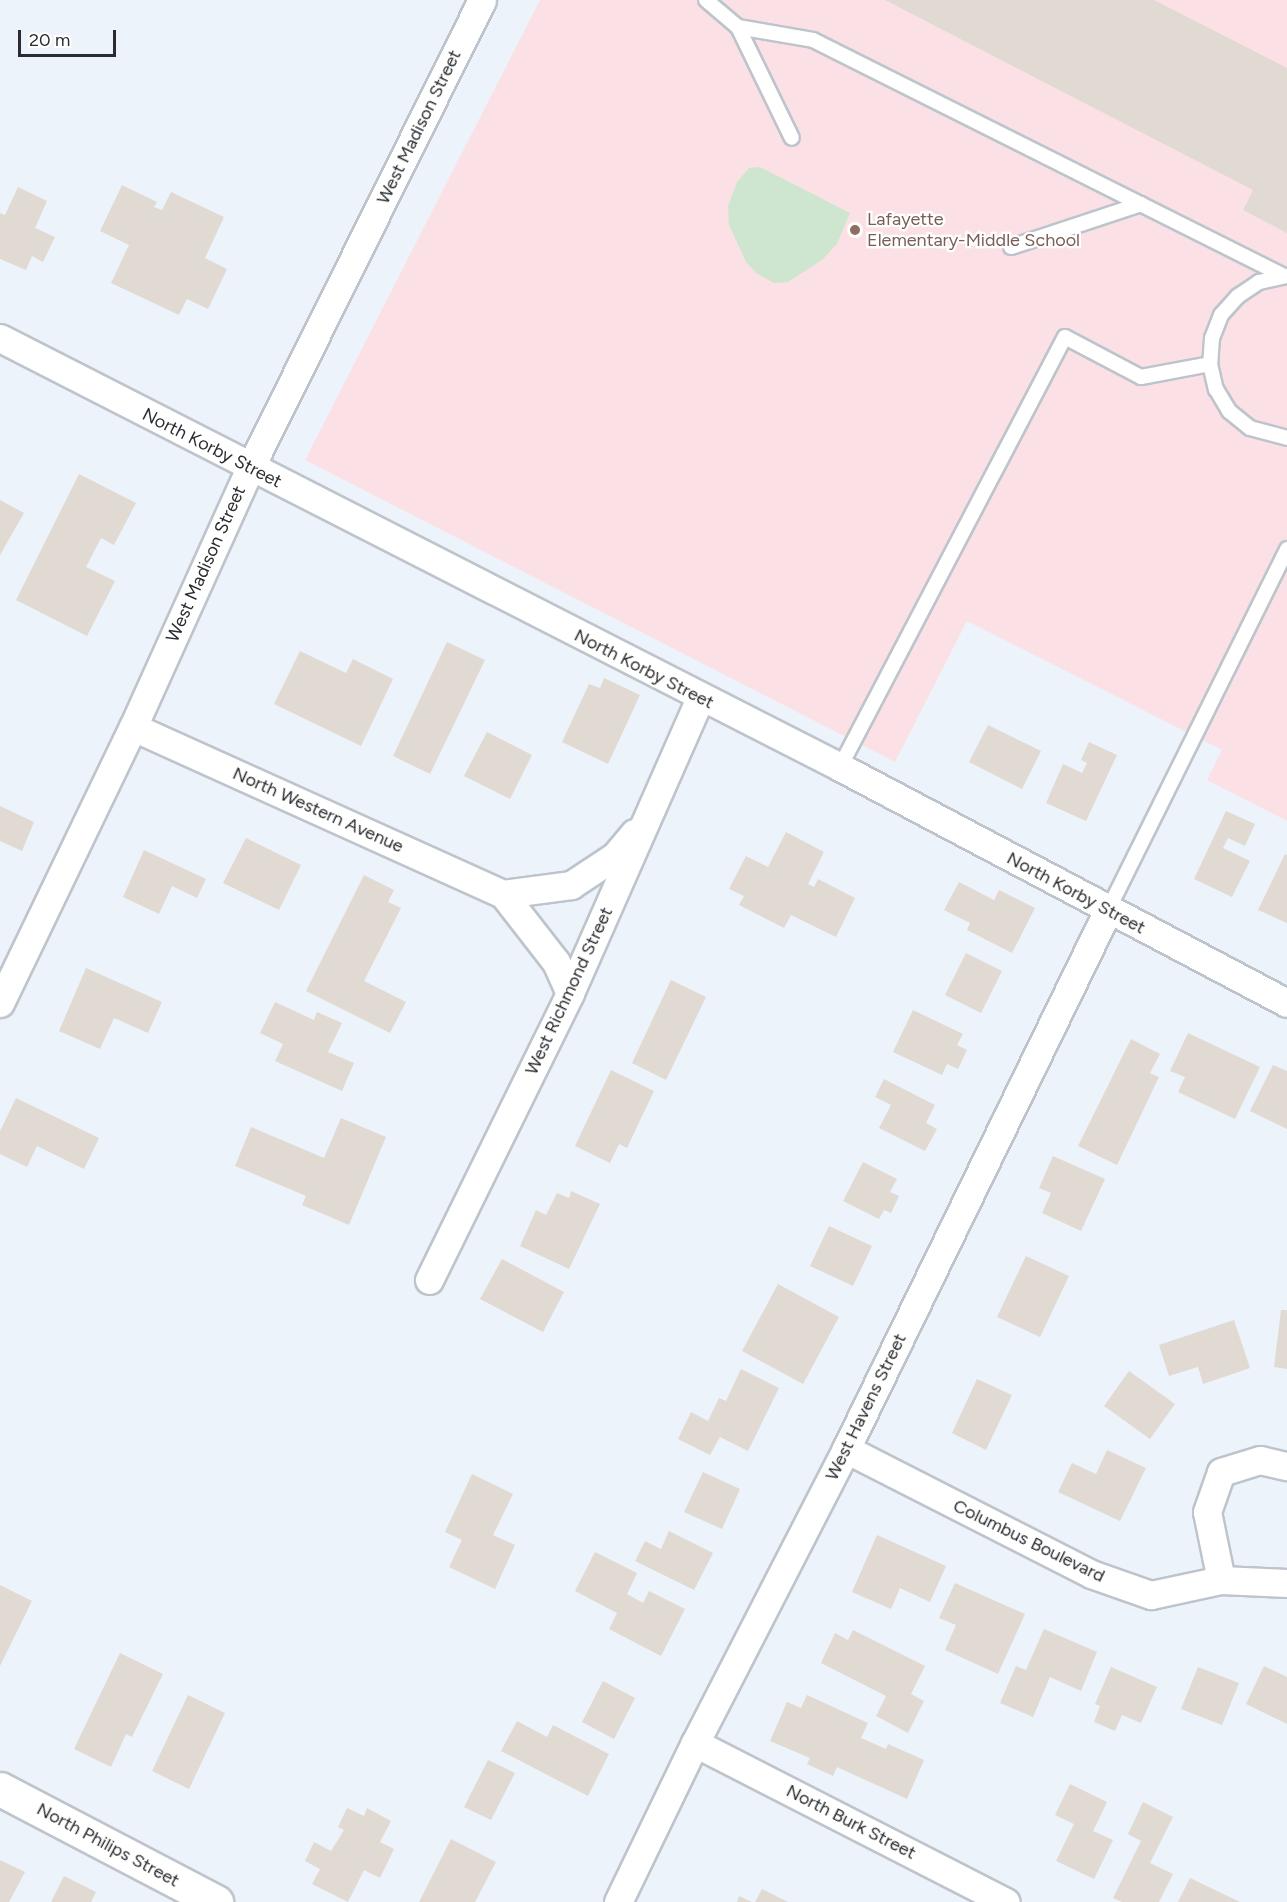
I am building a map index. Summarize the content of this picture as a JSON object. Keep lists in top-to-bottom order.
{
  "streets": {
    "street": [
      "West Madison Street",
      "North Korby Street",
      "North Western Avenue",
      "West Richmond Street",
      "West Havens Street",
      "Columbus Boulevard",
      "North Burk Street",
      "North Philips Street"
    ]
  },
  "crossings": [
    ["West Madison Street", "North Korby Street"],
    ["West Madison Street", "North Western Avenue"],
    ["North Korby Street", "West Richmond Street"],
    ["North Korby Street", "West Havens Street"],
    ["North Western Avenue", "West Richmond Street"],
    ["West Havens Street", "Columbus Boulevard"],
    ["West Havens Street", "North Burk Street"]
  ],
  "places": ["Lafayette Elementary-Middle School"],
  "scale_bar": "20 m"
}
